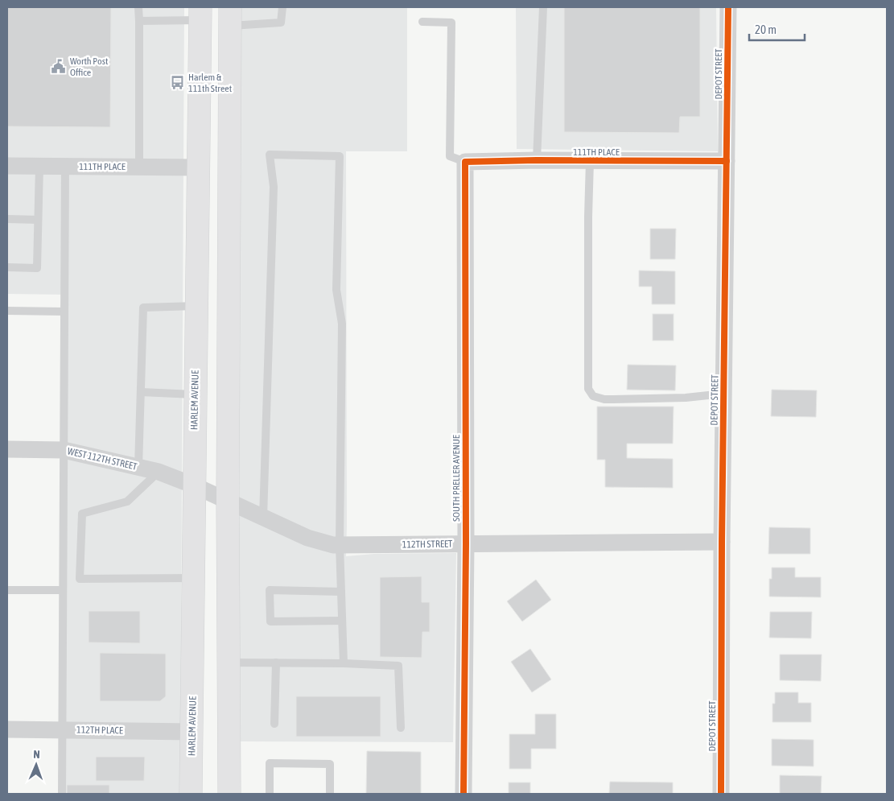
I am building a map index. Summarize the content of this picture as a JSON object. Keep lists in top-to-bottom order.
{
  "streets": {
    "main road": ["HARLEM AVENUE"],
    "street": [
      "DEPOT STREET",
      "111TH PLACE",
      "WEST 112TH STREET",
      "SOUTH PRELLER AVENUE",
      "112TH STREET",
      "112TH PLACE"
    ]
  },
  "crossings": [
    ["DEPOT STREET", "111TH PLACE"],
    ["DEPOT STREET", "112TH STREET"],
    ["111TH PLACE", "HARLEM AVENUE"],
    ["111TH PLACE", "SOUTH PRELLER AVENUE"],
    ["HARLEM AVENUE", "WEST 112TH STREET"],
    ["HARLEM AVENUE", "112TH STREET"],
    ["HARLEM AVENUE", "112TH PLACE"],
    ["WEST 112TH STREET", "112TH STREET"],
    ["SOUTH PRELLER AVENUE", "112TH STREET"]
  ],
  "places": {
    "public building": ["Worth Post Office"],
    "bus stop": ["Harlem & 111th Street"]
  },
  "scale_bar": "20 m",
  "north": "top"
}
